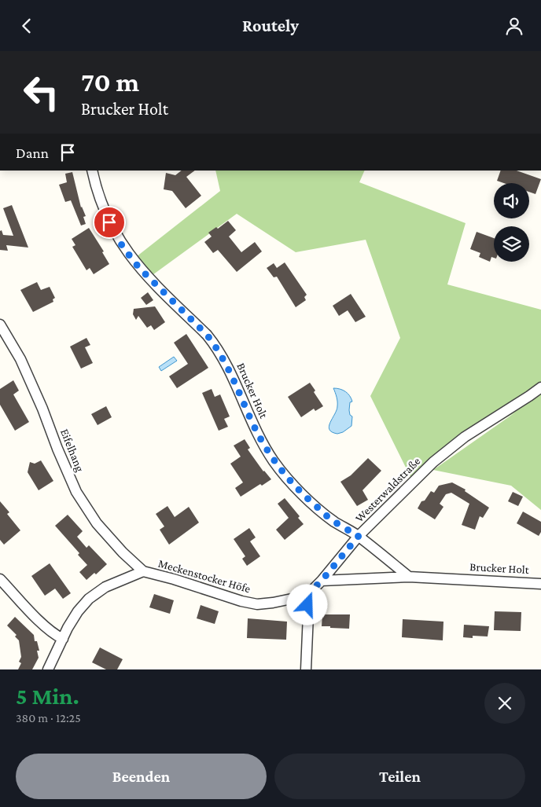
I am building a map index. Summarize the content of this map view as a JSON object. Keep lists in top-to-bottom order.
{
  "streets": {
    "street": [
      "Brucker Holt",
      "Eifelhang",
      "Westerwaldstraße",
      "Meckenstocker Höfe"
    ]
  },
  "crossings": [
    ["Brucker Holt", "Westerwaldstraße"],
    ["Eifelhang", "Meckenstocker Höfe"],
    ["Westerwaldstraße", "Meckenstocker Höfe"]
  ],
  "page": {
    "header": "Routely",
    "turn": ["70 m", "Brucker Holt"],
    "then": "Dann",
    "heading": ["5 Min.", "380 m · 12:25"],
    "buttons": ["Beenden", "Teilen"]
  }
}
